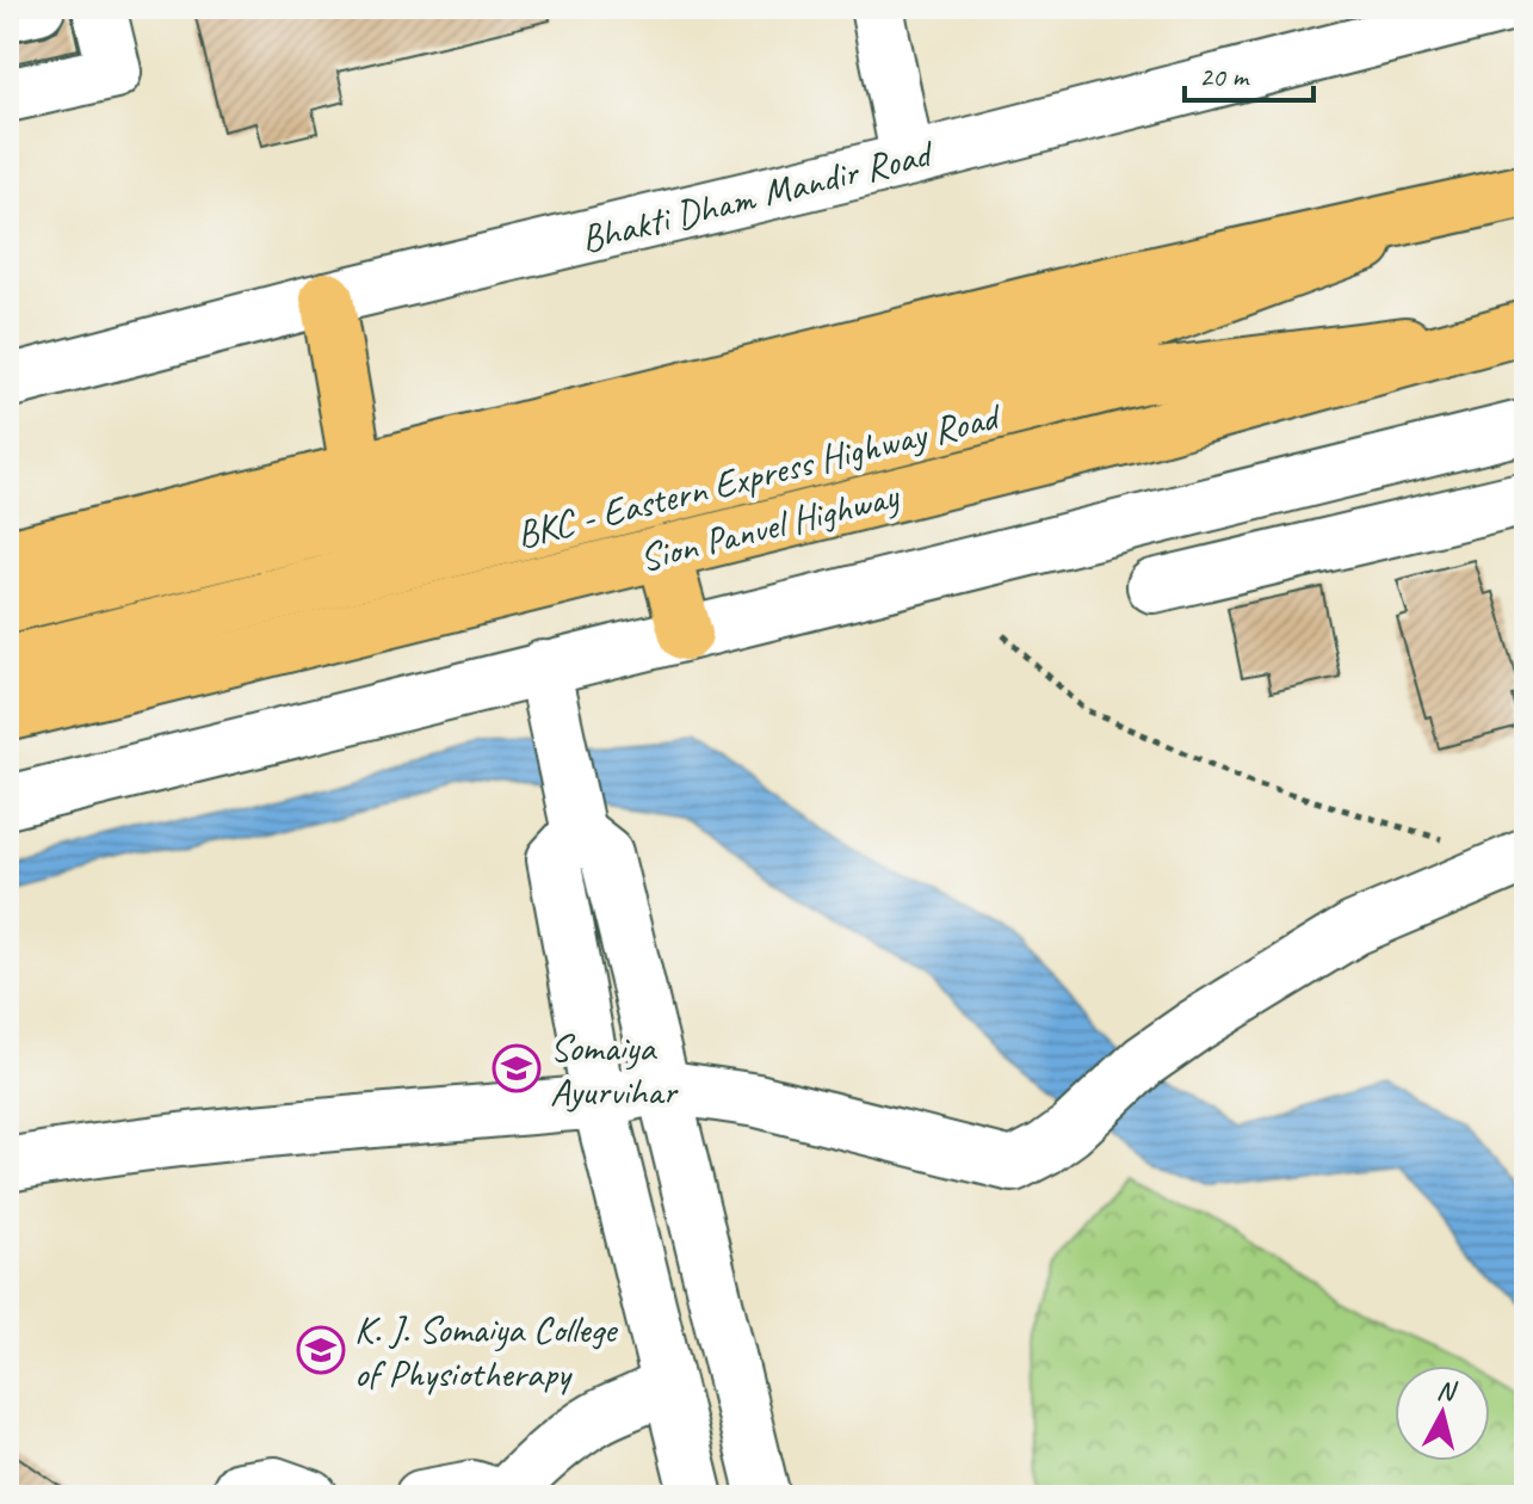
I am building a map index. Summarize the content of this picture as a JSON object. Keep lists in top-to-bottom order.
{
  "streets": {
    "main road": ["BKC - Eastern Express Highway Road", "Sion Panvel Highway"],
    "street": ["Bhakti Dham Mandir Road"]
  },
  "crossings": [
    ["BKC - Eastern Express Highway Road", "Sion Panvel Highway"]
  ],
  "places": {
    "school or university": ["Somaiya Ayurvihar", "K. J. Somaiya College of Physiotherapy"]
  },
  "scale_bar": "20 m",
  "north": "top"
}
